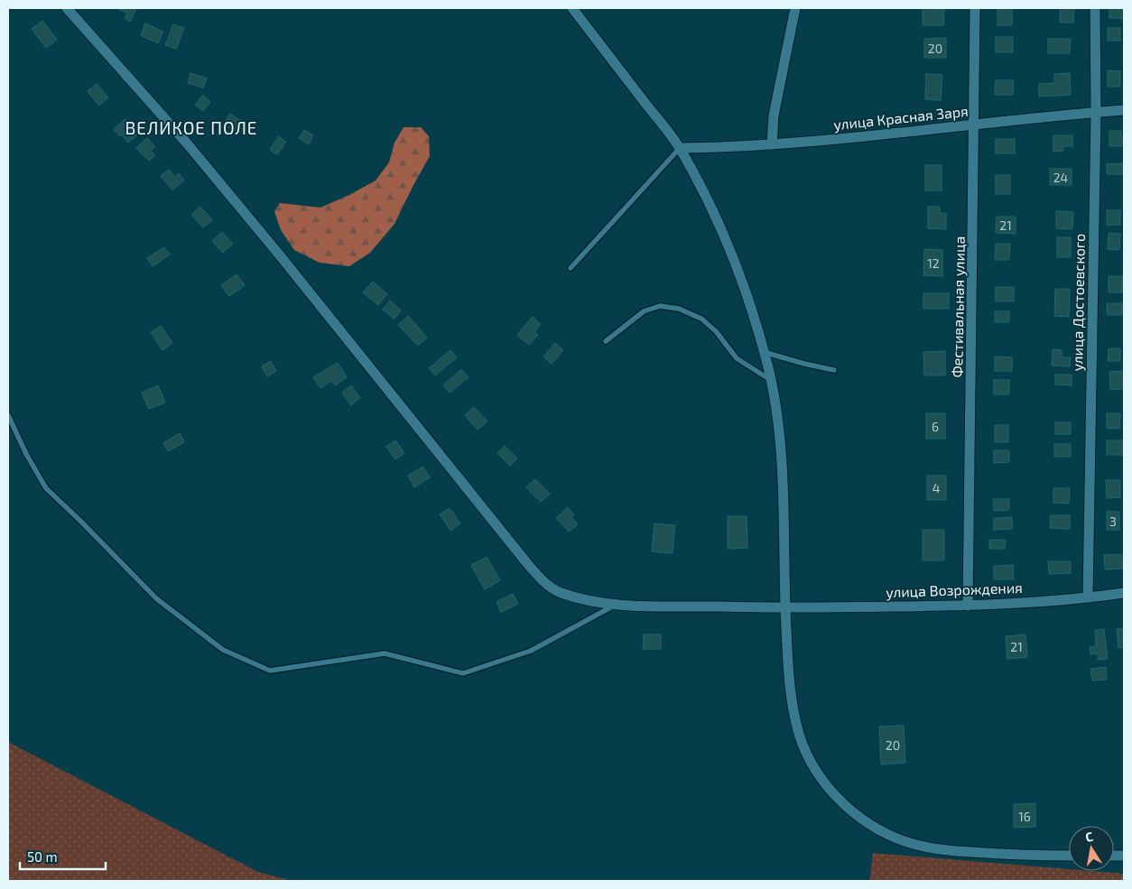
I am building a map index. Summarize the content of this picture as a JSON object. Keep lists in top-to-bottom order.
{
  "streets": {
    "street": [
      "улица Красная Заря",
      "улица Достоевского",
      "Фестивальная улица",
      "улица Возрождения"
    ]
  },
  "crossings": [
    ["улица Красная Заря", "улица Достоевского"],
    ["улица Красная Заря", "Фестивальная улица"],
    ["улица Достоевского", "улица Возрождения"],
    ["Фестивальная улица", "улица Возрождения"]
  ],
  "districts": ["ВЕЛИКОЕ ПОЛЕ"],
  "house_numbers": [
    "20",
    "24",
    "21",
    "12",
    "6",
    "4",
    "3",
    "21",
    "20",
    "16"
  ],
  "scale_bar": "50 m",
  "north": "top"
}
